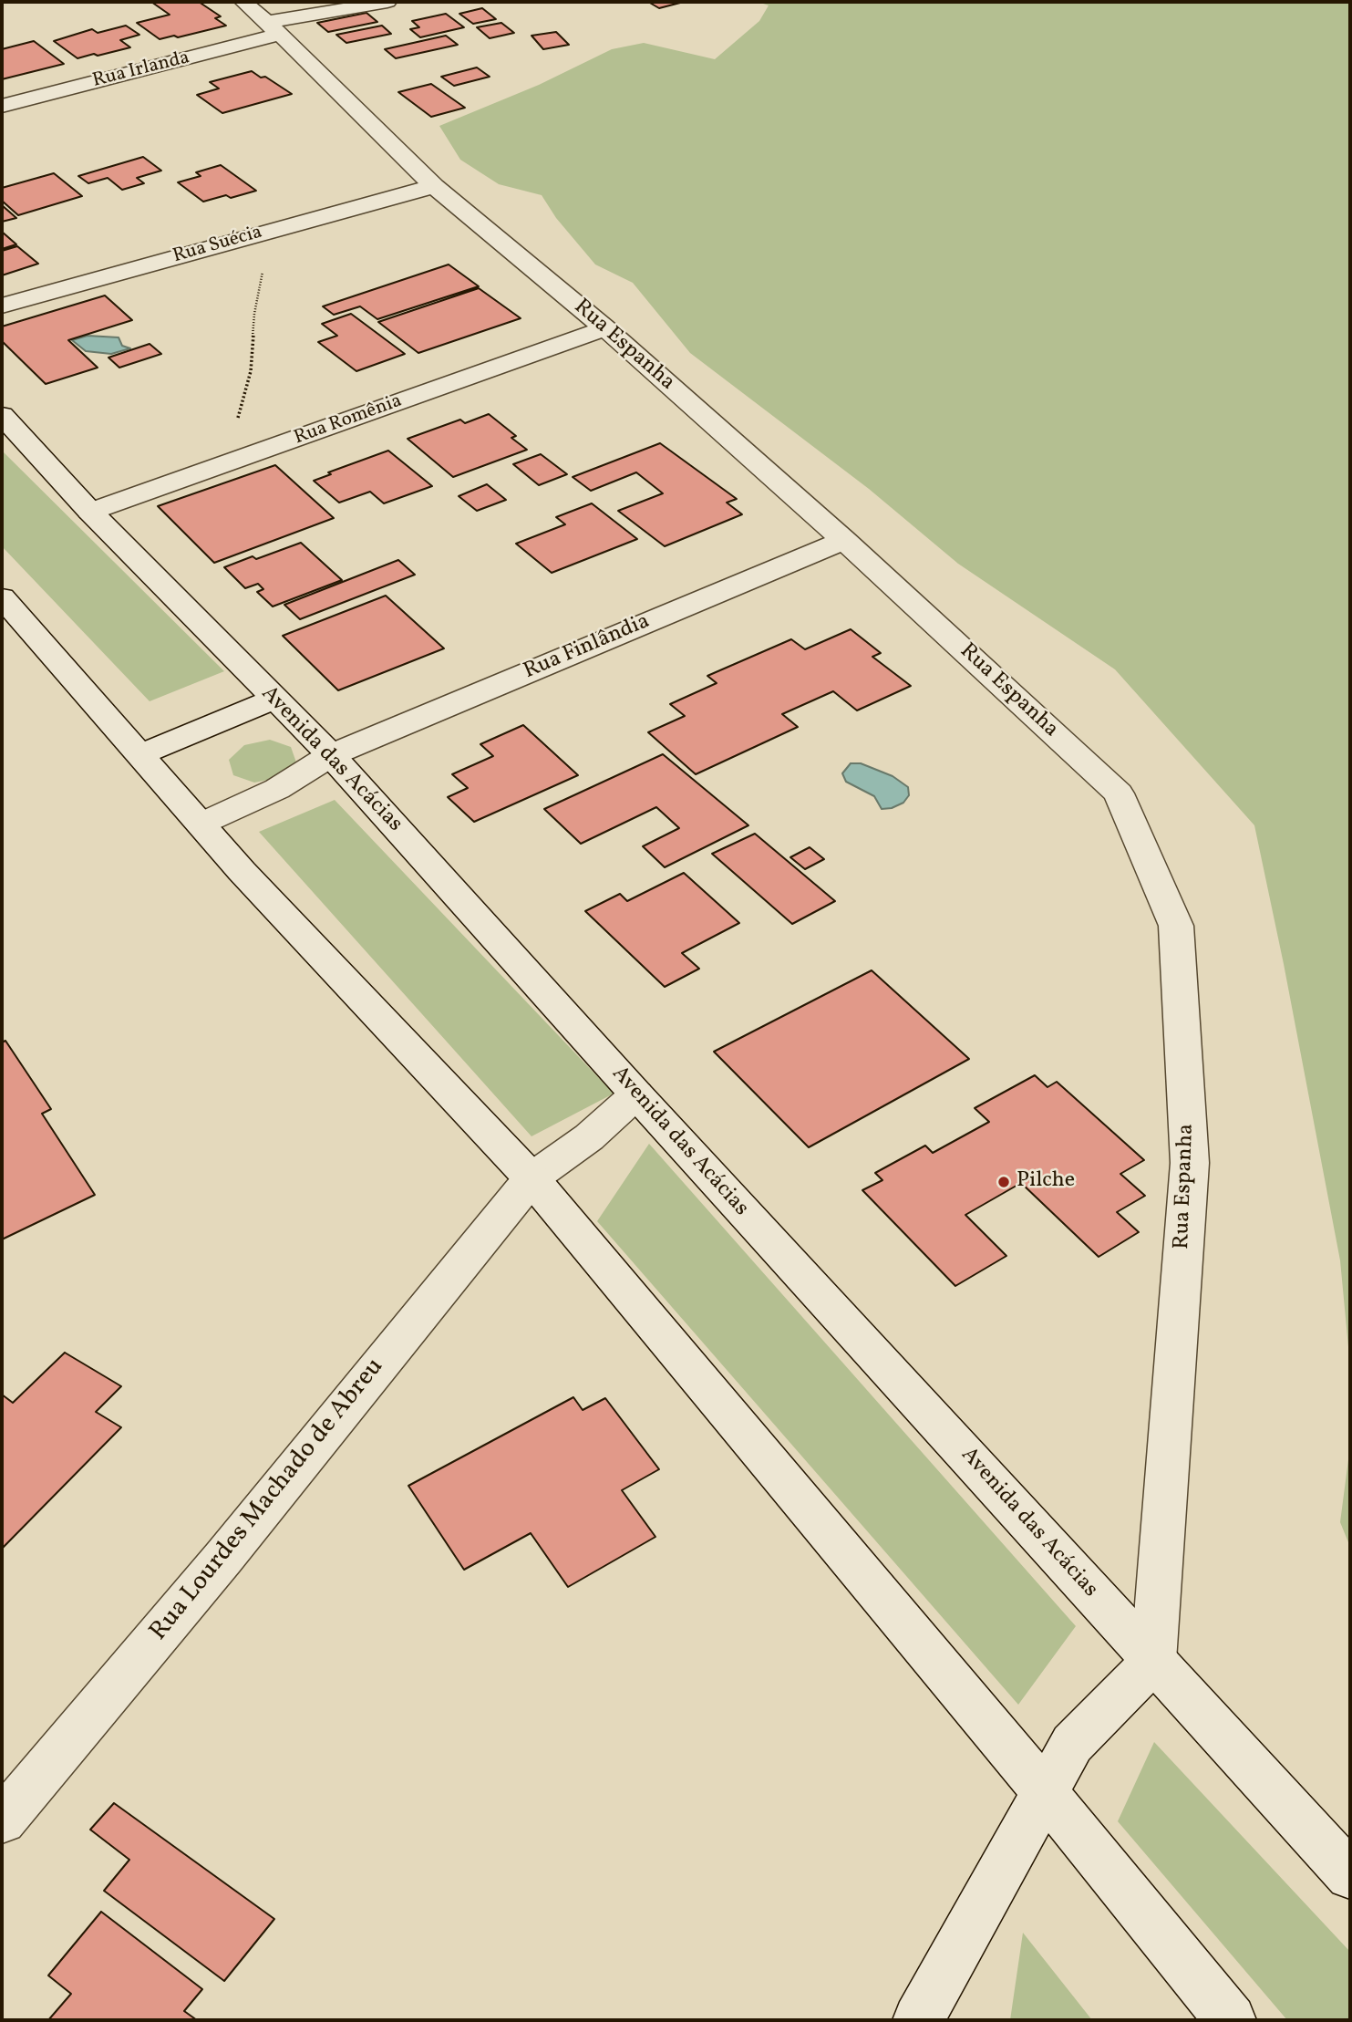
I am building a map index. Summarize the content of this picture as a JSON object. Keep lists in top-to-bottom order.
{
  "streets": {
    "street": [
      "Rua Irlanda",
      "Rua Suécia",
      "Rua Espanha",
      "Rua Romênia",
      "Rua Finlândia",
      "Avenida das Acácias",
      "Rua Lourdes Machado de Abreu"
    ]
  },
  "crossings": [
    ["Rua Irlanda", "Rua Espanha"],
    ["Rua Suécia", "Rua Espanha"],
    ["Rua Espanha", "Rua Romênia"],
    ["Rua Espanha", "Rua Finlândia"],
    ["Rua Espanha", "Avenida das Acácias"],
    ["Rua Romênia", "Avenida das Acácias"],
    ["Rua Finlândia", "Avenida das Acácias"],
    ["Avenida das Acácias", "Rua Lourdes Machado de Abreu"]
  ],
  "places": ["Pilche"]
}
